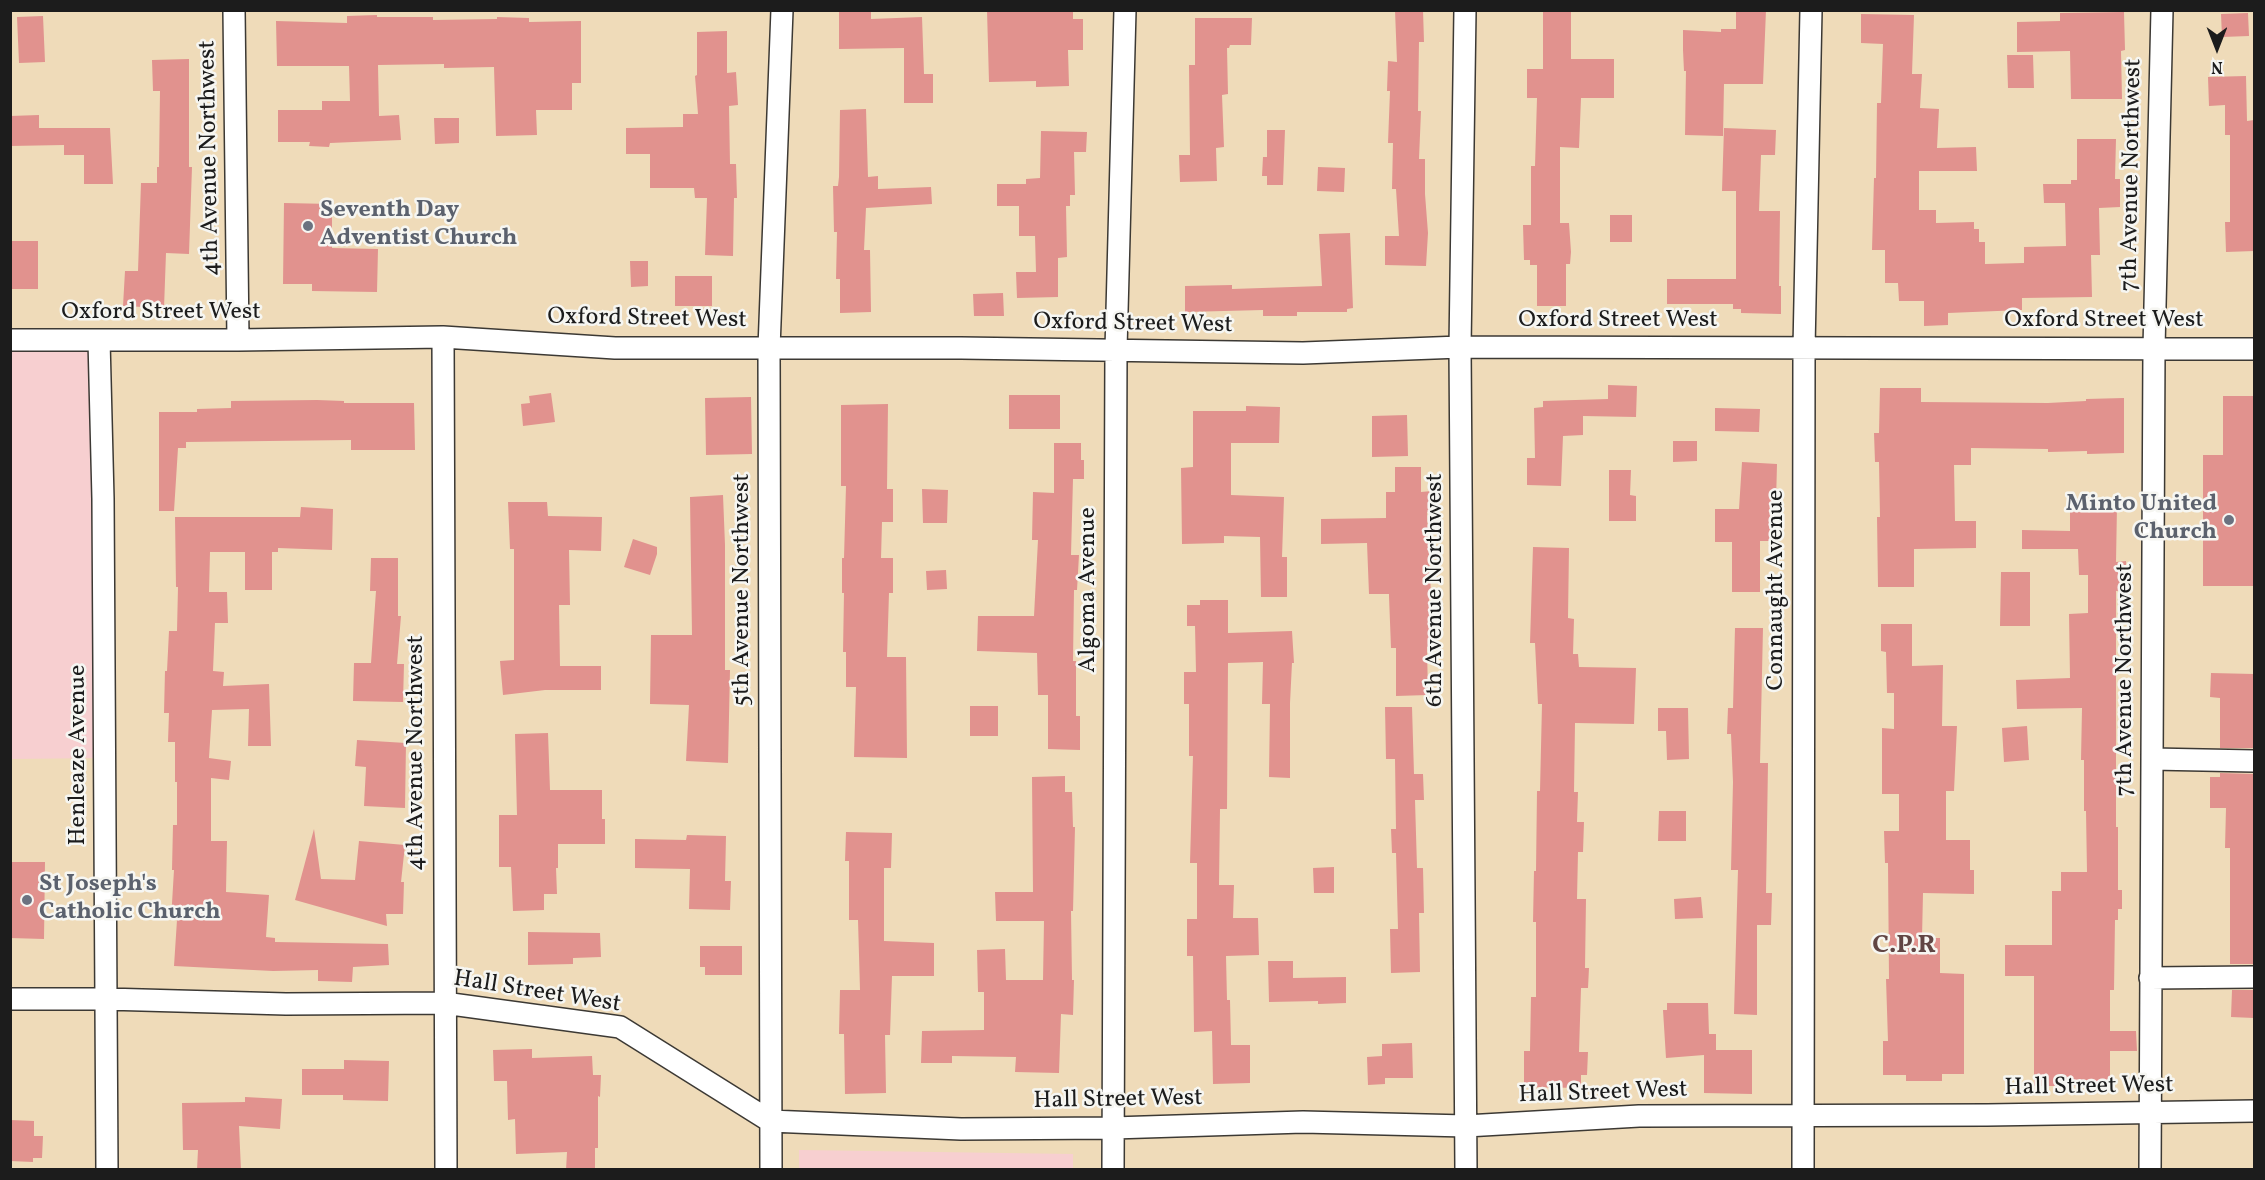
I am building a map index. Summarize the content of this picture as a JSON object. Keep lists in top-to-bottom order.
{
  "streets": {
    "street": [
      "4th Avenue Northwest",
      "7th Avenue Northwest",
      "Oxford Street West",
      "5th Avenue Northwest",
      "Algoma Avenue",
      "6th Avenue Northwest",
      "Connaught Avenue",
      "Henleaze Avenue",
      "Hall Street West"
    ]
  },
  "crossings": [
    ["4th Avenue Northwest", "Oxford Street West"],
    ["4th Avenue Northwest", "Hall Street West"],
    ["7th Avenue Northwest", "Oxford Street West"],
    ["7th Avenue Northwest", "Hall Street West"],
    ["Oxford Street West", "5th Avenue Northwest"],
    ["Oxford Street West", "Algoma Avenue"],
    ["Oxford Street West", "6th Avenue Northwest"],
    ["Oxford Street West", "Connaught Avenue"],
    ["Oxford Street West", "Henleaze Avenue"],
    ["5th Avenue Northwest", "Hall Street West"],
    ["Algoma Avenue", "Hall Street West"],
    ["6th Avenue Northwest", "Hall Street West"],
    ["Connaught Avenue", "Hall Street West"],
    ["Henleaze Avenue", "Hall Street West"]
  ],
  "districts": ["C.P.R"],
  "places": ["Seventh Day Adventist Church", "Minto United Church", "St Joseph's Catholic Church"],
  "north": "bottom"
}
